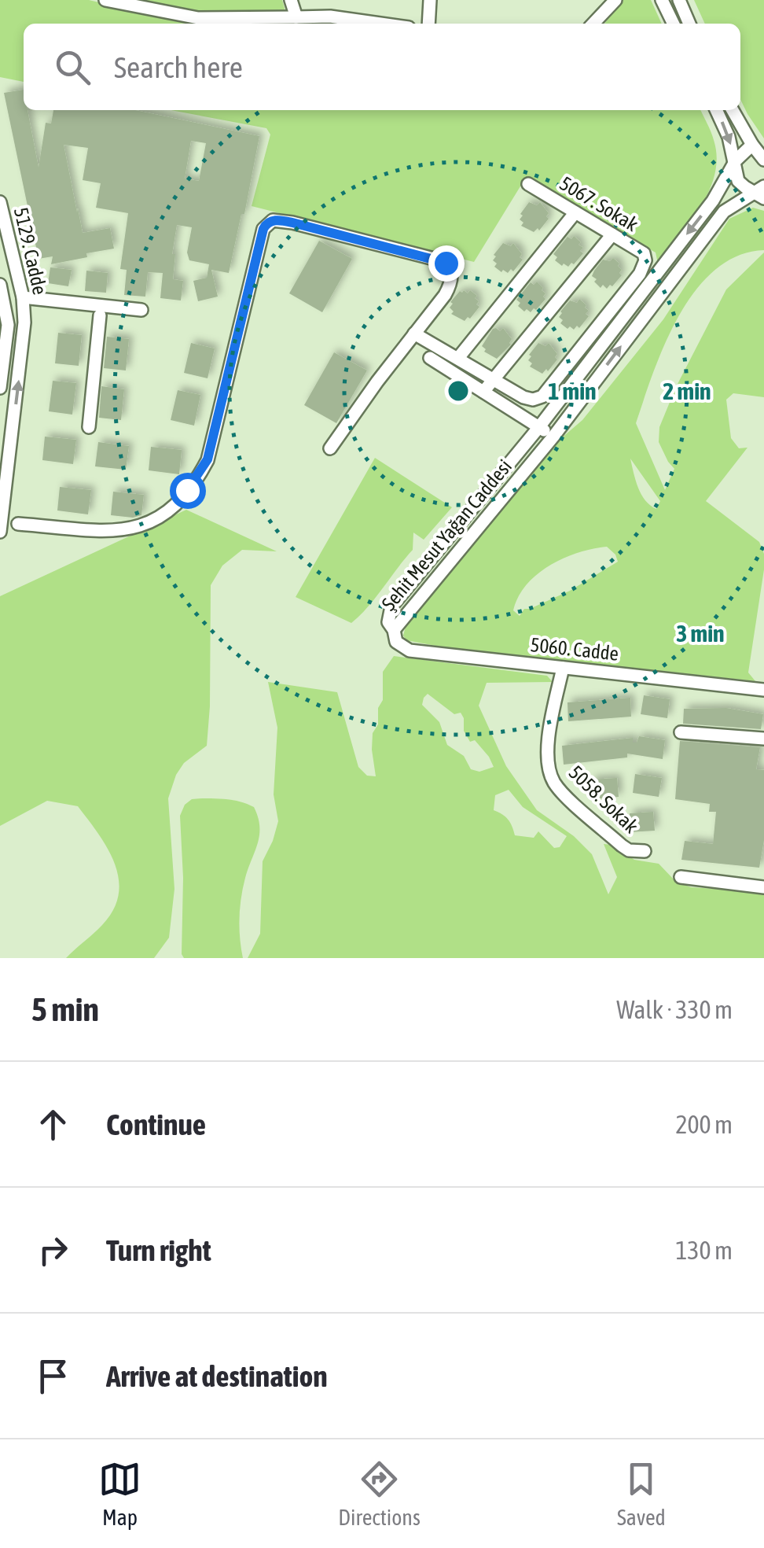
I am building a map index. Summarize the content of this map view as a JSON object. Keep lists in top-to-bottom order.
{
  "streets": {
    "street": [
      "5067. Sokak",
      "5129. Cadde",
      "Şehit Mesut Yağan Caddesi",
      "5060. Cadde",
      "5058. Sokak"
    ]
  },
  "crossings": [
    ["Şehit Mesut Yağan Caddesi", "5060. Cadde"],
    ["5060. Cadde", "5058. Sokak"]
  ],
  "page": {
    "search": "Search here",
    "heading": ["5 min", "Walk · 330 m"],
    "list": [
      ["Continue", "200 m"],
      ["Turn right", "130 m"],
      "Arrive at destination"
    ],
    "nav": ["Map", "Directions", "Saved"]
  },
  "rings": ["1 min", "2 min", "3 min"]
}
